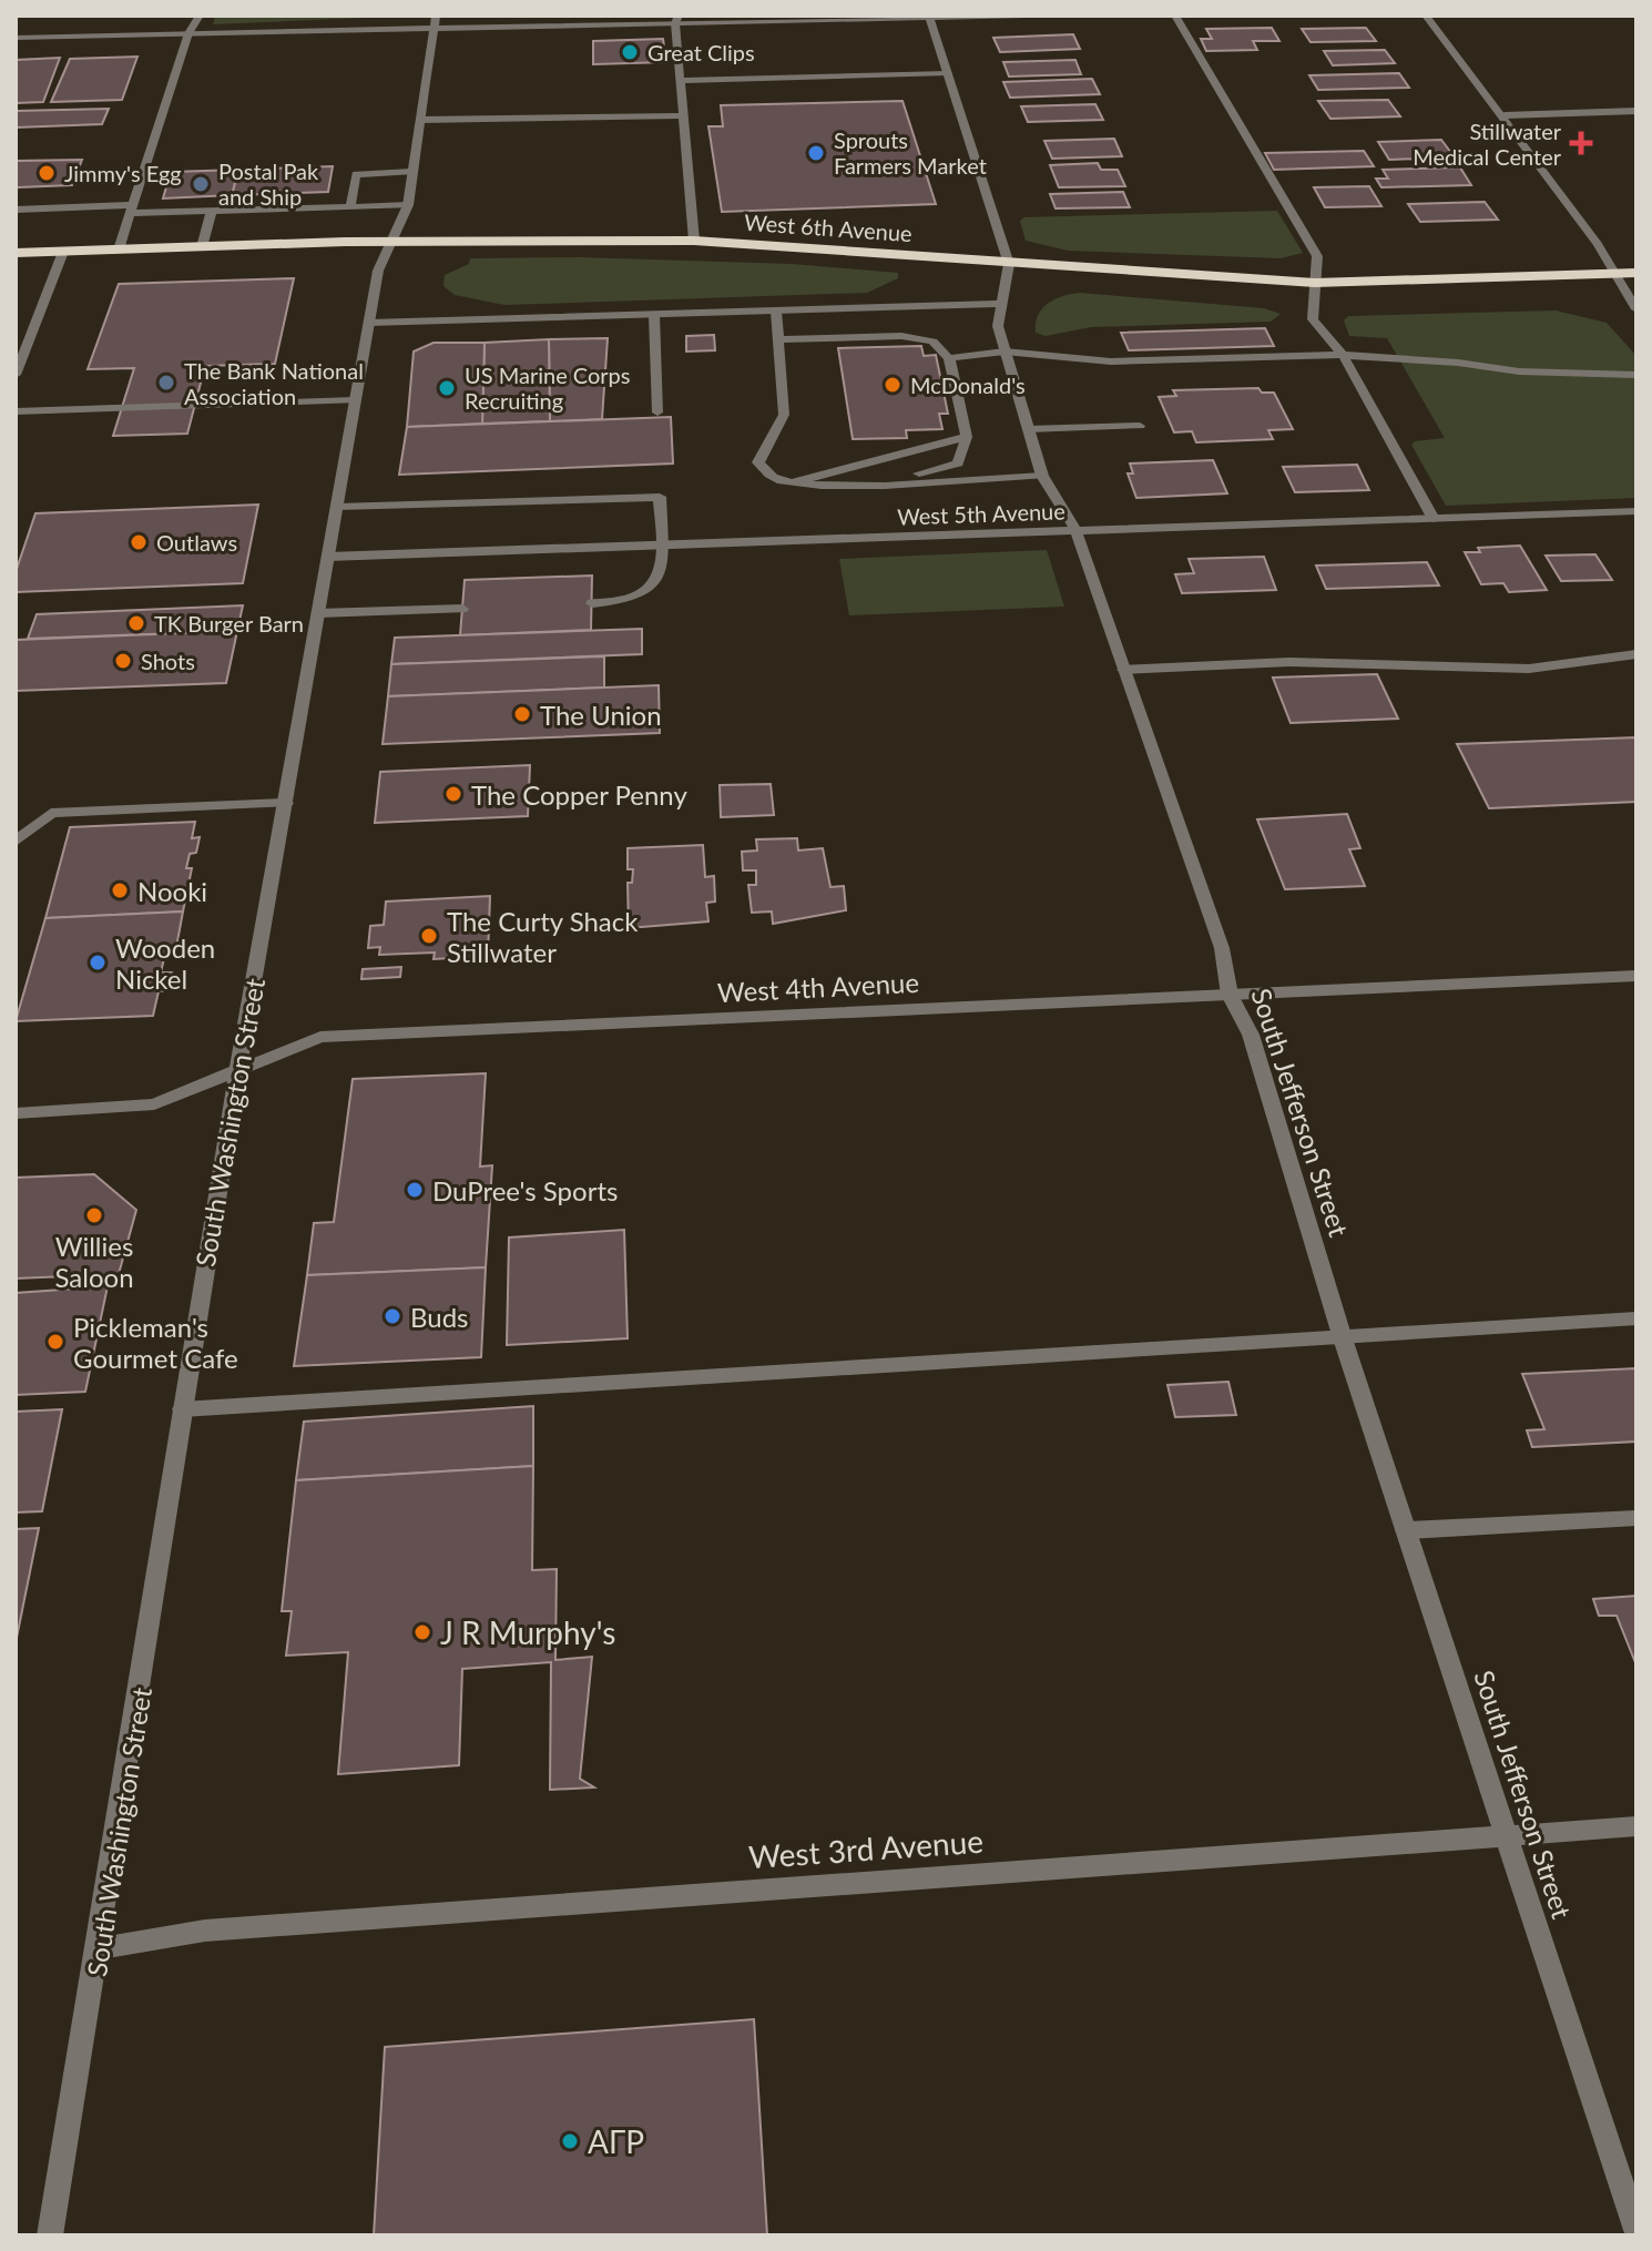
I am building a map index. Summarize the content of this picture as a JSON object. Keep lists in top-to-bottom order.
{
  "streets": {
    "highway": ["West 6th Avenue"],
    "street": [
      "West 5th Avenue",
      "West 4th Avenue",
      "South Jefferson Street",
      "South Washington Street",
      "West 3rd Avenue"
    ]
  },
  "crossings": [
    ["West 6th Avenue", "South Jefferson Street"],
    ["West 6th Avenue", "South Washington Street"],
    ["West 5th Avenue", "South Jefferson Street"],
    ["West 5th Avenue", "South Washington Street"],
    ["West 4th Avenue", "South Jefferson Street"],
    ["West 4th Avenue", "South Washington Street"],
    ["South Jefferson Street", "West 3rd Avenue"],
    ["South Washington Street", "West 3rd Avenue"]
  ],
  "places": {
    "other": [
      "Great Clips",
      "Sprouts Farmers Market",
      "Jimmy's Egg",
      "Postal Pak and Ship",
      "The Bank National Association",
      "McDonald's",
      "US Marine Corps Recruiting",
      "Outlaws",
      "TK Burger Barn",
      "Shots",
      "The Union",
      "The Copper Penny",
      "Nooki",
      "The Curty Shack Stillwater",
      "Wooden Nickel",
      "DuPree's Sports",
      "Willies Saloon",
      "Buds",
      "Pickleman's Gourmet Cafe",
      "J R Murphy's",
      "AΓP"
    ],
    "health": ["Stillwater Medical Center"]
  }
}
